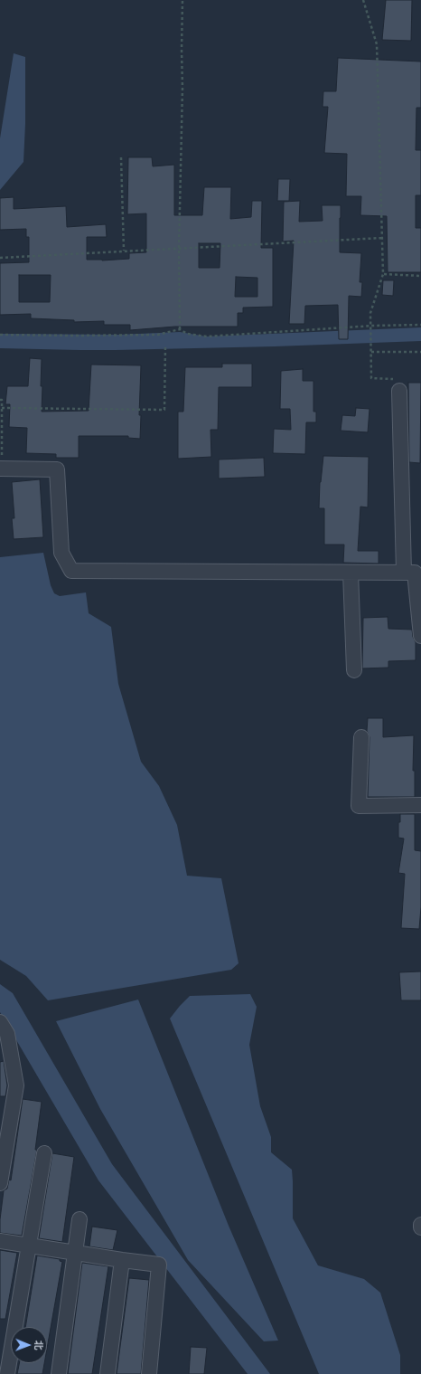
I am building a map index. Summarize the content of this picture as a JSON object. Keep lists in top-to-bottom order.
{
  "north": "right"
}
